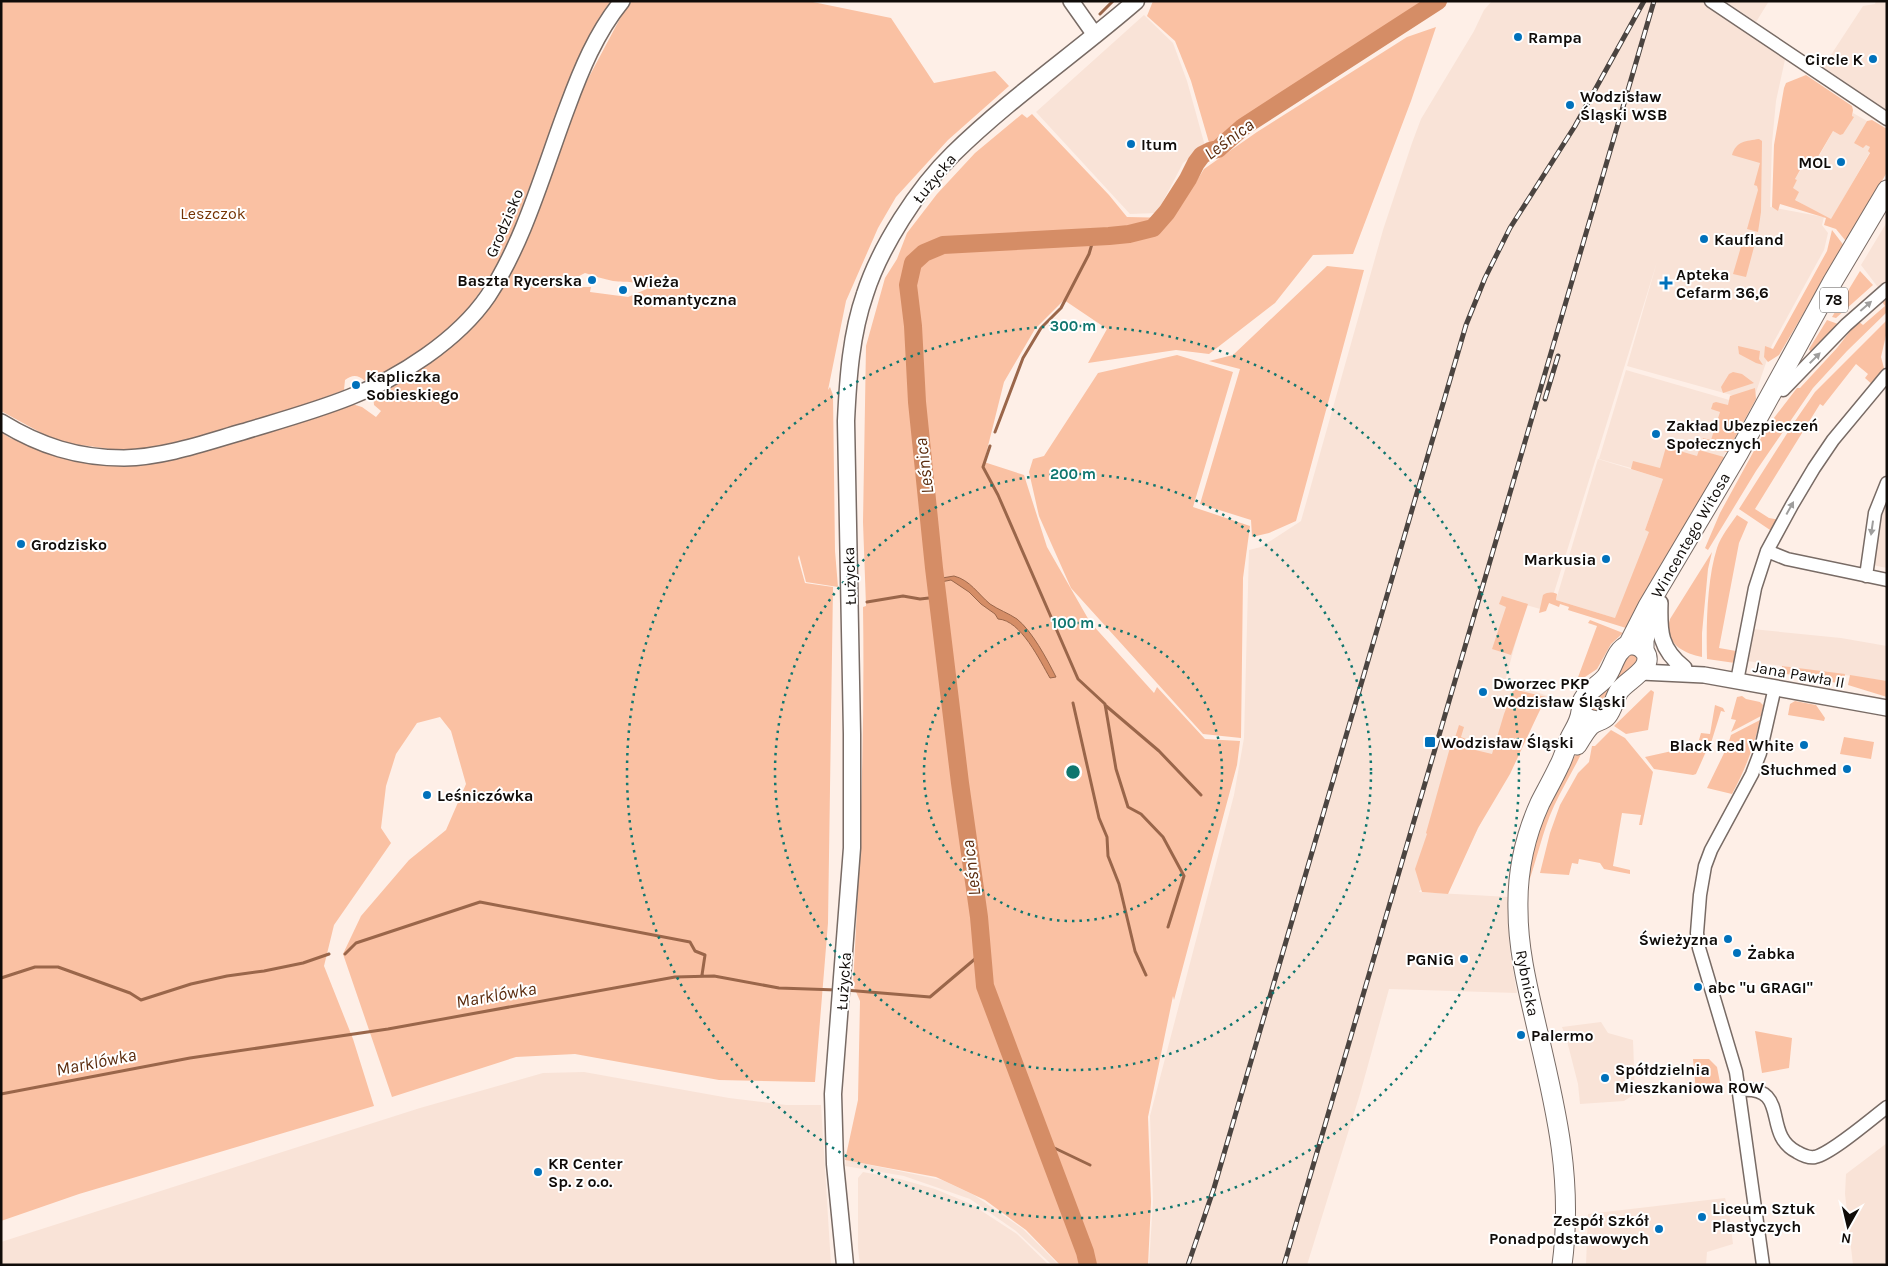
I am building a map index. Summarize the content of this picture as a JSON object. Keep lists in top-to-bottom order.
{
  "streets": {
    "main road": [
      "Łużycka",
      "78",
      "Wincentego Witosa",
      "Rybnicka"
    ],
    "street": ["Grodzisko", "Jana Pawła II"]
  },
  "crossings": [
    ["78", "Wincentego Witosa"],
    ["78", "Jana Pawła II"],
    ["78", "Rybnicka"],
    ["Wincentego Witosa", "Jana Pawła II"]
  ],
  "water": ["Leśnica", "Marklówka"],
  "parks": ["Leszczok"],
  "places": {
    "other": [
      "Rampa",
      "Circle K",
      "Wodzisław Śląski WSB",
      "Itum",
      "MOL",
      "Kaufland",
      "Baszta Rycerska",
      "Wieża Romantyczna",
      "Kapliczka Sobieskiego",
      "Zakład Ubezpieczeń Społecznych",
      "Grodzisko",
      "Markusia",
      "Dworzec PKP Wodzisław Śląski",
      "Black Red White",
      "Słuchmed",
      "Leśniczówka",
      "Świeżyzna",
      "Żabka",
      "PGNiG",
      "abc \"u GRAGI\"",
      "Palermo",
      "Spółdzielnia Mieszkaniowa ROW",
      "KR Center Sp. z o.o.",
      "Liceum Sztuk Plastyczych",
      "Zespół Szkół Ponadpodstawowych"
    ],
    "health": ["Apteka Cefarm 36,6"],
    "transit": ["Wodzisław Śląski"]
  },
  "north": "bottom",
  "rings": ["300 m", "200 m", "100 m"]
}
